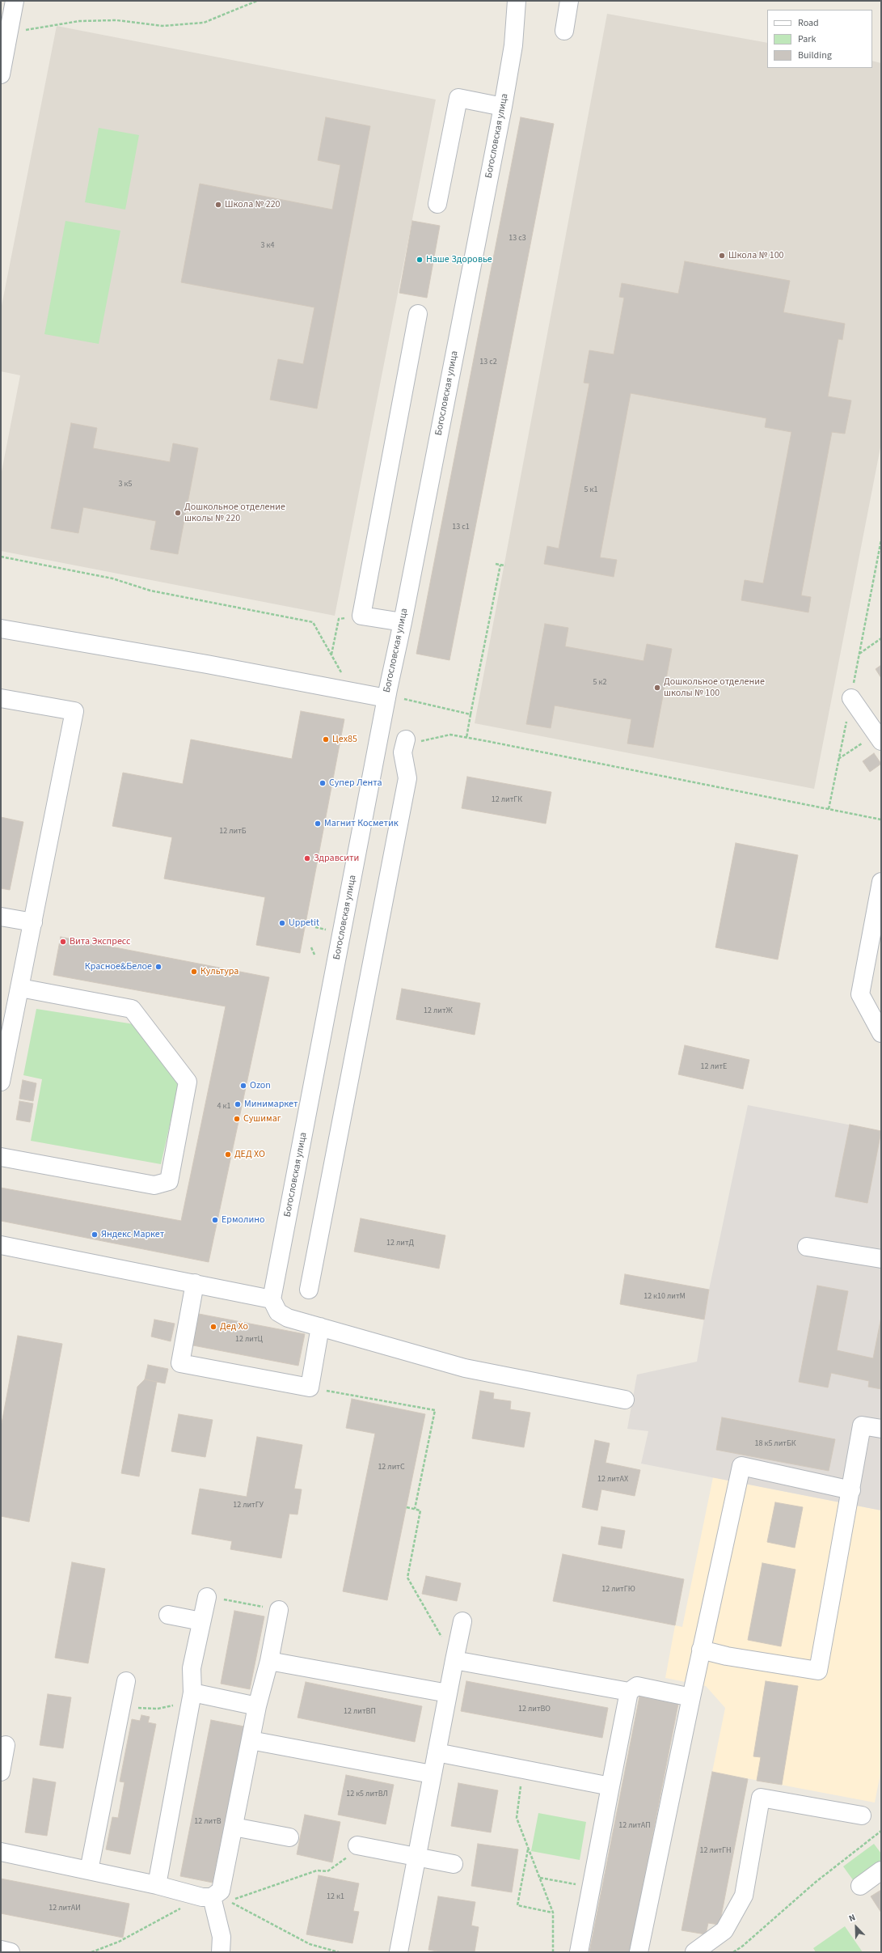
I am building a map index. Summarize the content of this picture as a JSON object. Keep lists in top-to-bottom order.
{
  "streets": {
    "street": ["Богословская улица"]
  },
  "places": [
    "Школа № 220",
    "Школа № 100",
    "Наше Здоровье",
    "Дошкольное отделение школы № 220",
    "Дошкольное отделение школы № 100",
    "Цех85",
    "Супер Лента",
    "Магнит Косметик",
    "Здравсити",
    "Uppetit",
    "Вита Экспресс",
    "Красное&Белое",
    "Культура",
    "Ozon",
    "Минимаркет",
    "Сушимаг",
    "ДЕД ХО",
    "Ермолино",
    "Яндекс Маркет",
    "Дед Хо"
  ],
  "house_numbers": [
    "13 с3",
    "3 к4",
    "13 с2",
    "3 к5",
    "5 к1",
    "13 с1",
    "5 к2",
    "12 литГК",
    "12 литБ",
    "12 литЖ",
    "12 литЕ",
    "4 к1",
    "12 литД",
    "12 к10 литМ",
    "12 литЦ",
    "18 к5 литБК",
    "12 литС",
    "12 литАХ",
    "12 литГУ",
    "12 литГЮ",
    "12 литВО",
    "12 литВП",
    "12 к5 литВЛ",
    "12 литВ",
    "12 литАП",
    "12 литГН",
    "12 к1",
    "12 литАИ"
  ],
  "legend": ["Road", "Park", "Building"],
  "north": "top left"
}
